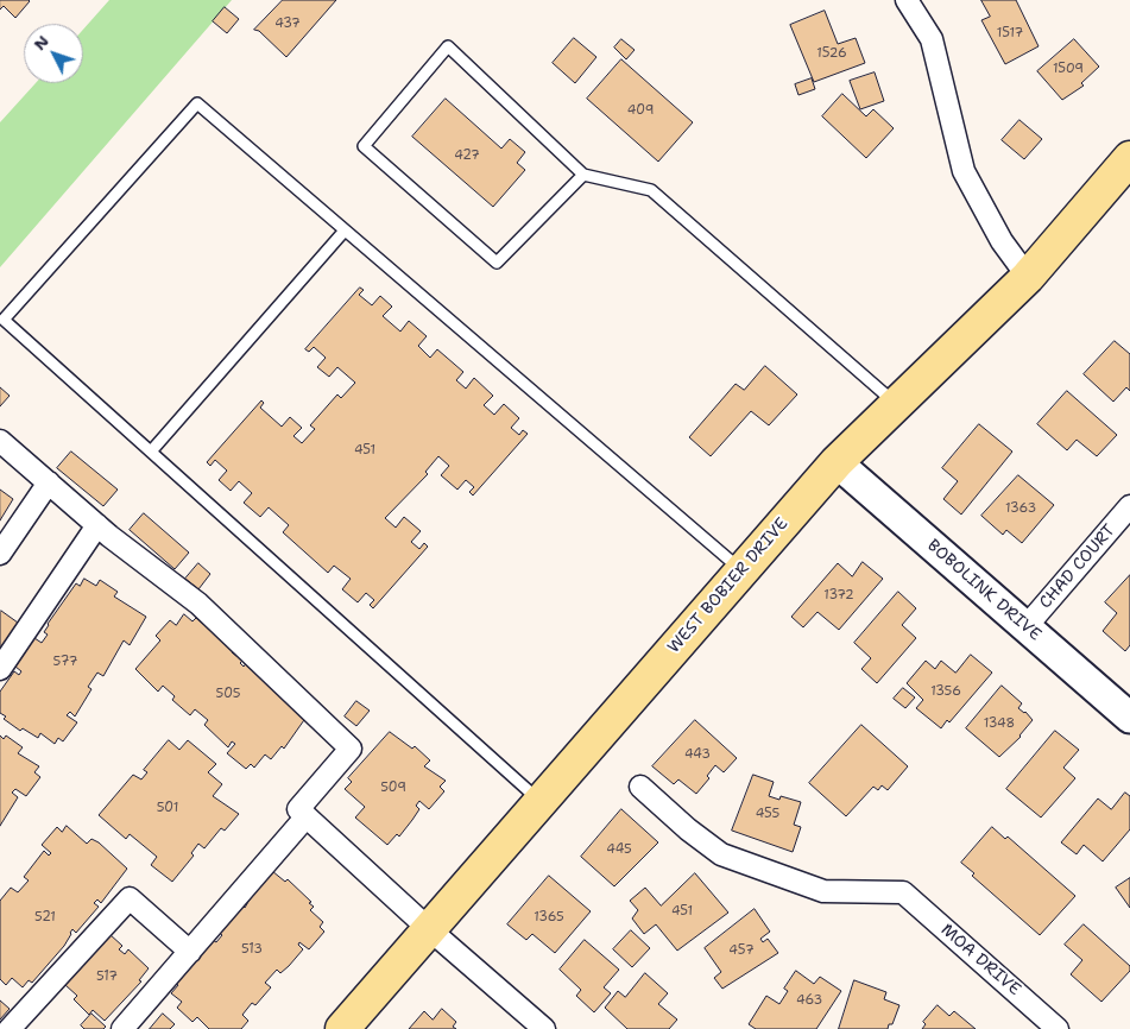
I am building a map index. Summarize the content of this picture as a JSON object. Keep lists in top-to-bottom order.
{
  "streets": {
    "main road": ["WEST BOBIER DRIVE"],
    "street": ["CHAD COURT", "BOBOLINK DRIVE", "MOA DRIVE"]
  },
  "crossings": [
    ["CHAD COURT", "BOBOLINK DRIVE"],
    ["WEST BOBIER DRIVE", "BOBOLINK DRIVE"]
  ],
  "house_numbers": [
    "437",
    "1517",
    "1526",
    "1509",
    "409",
    "427",
    "451",
    "1363",
    "1372",
    "577",
    "1356",
    "505",
    "1348",
    "443",
    "509",
    "501",
    "455",
    "445",
    "451",
    "521",
    "1365",
    "513",
    "457",
    "517",
    "463"
  ],
  "north": "top left"
}
